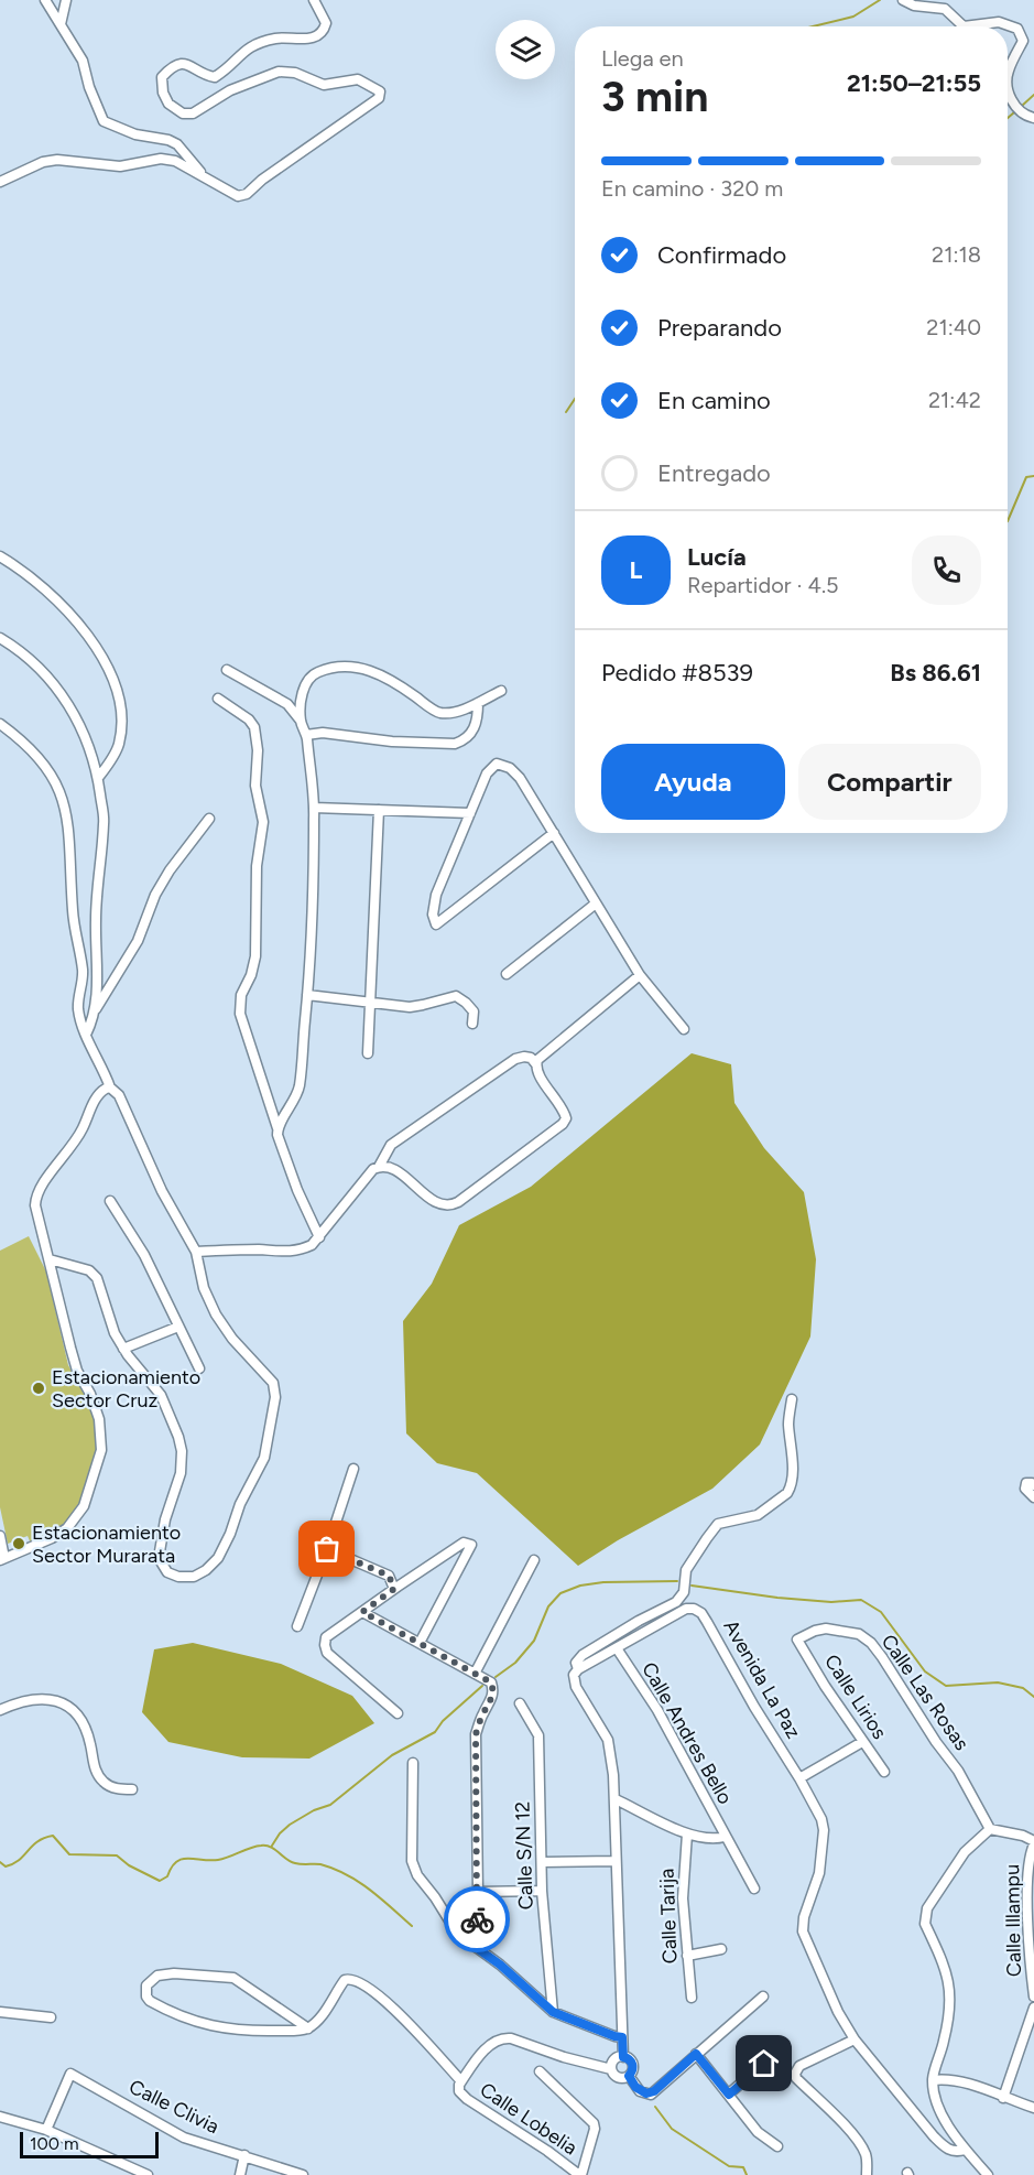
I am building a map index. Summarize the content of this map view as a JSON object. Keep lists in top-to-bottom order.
{
  "streets": {
    "street": [
      "Avenida La Paz",
      "Calle Las Rosas",
      "Calle Lirios",
      "Calle Andres Bello",
      "Calle S/N 12",
      "Calle Tarija",
      "Calle Illampu",
      "Calle Clivia",
      "Calle Lobelia"
    ]
  },
  "crossings": [
    ["Avenida La Paz", "Calle Andres Bello"],
    ["Calle Las Rosas", "Calle Lirios"]
  ],
  "places": ["Estacionamiento Sector Cruz", "Estacionamiento Sector Murarata"],
  "scale_bar": "100 m",
  "page": {
    "heading": ["3 min", "Llega en", "21:50–21:55"],
    "panel": [
      "Lucía",
      "Repartidor · 4.5",
      "Pedido #8539",
      "Bs 86.61"
    ],
    "bar": "En camino · 320 m",
    "list": [
      ["Confirmado", "21:18"],
      ["Preparando", "21:40"],
      ["En camino", "21:42"],
      "Entregado"
    ],
    "round": "L",
    "buttons": ["Ayuda", "Compartir"],
    "scale": "100 m"
  }
}
